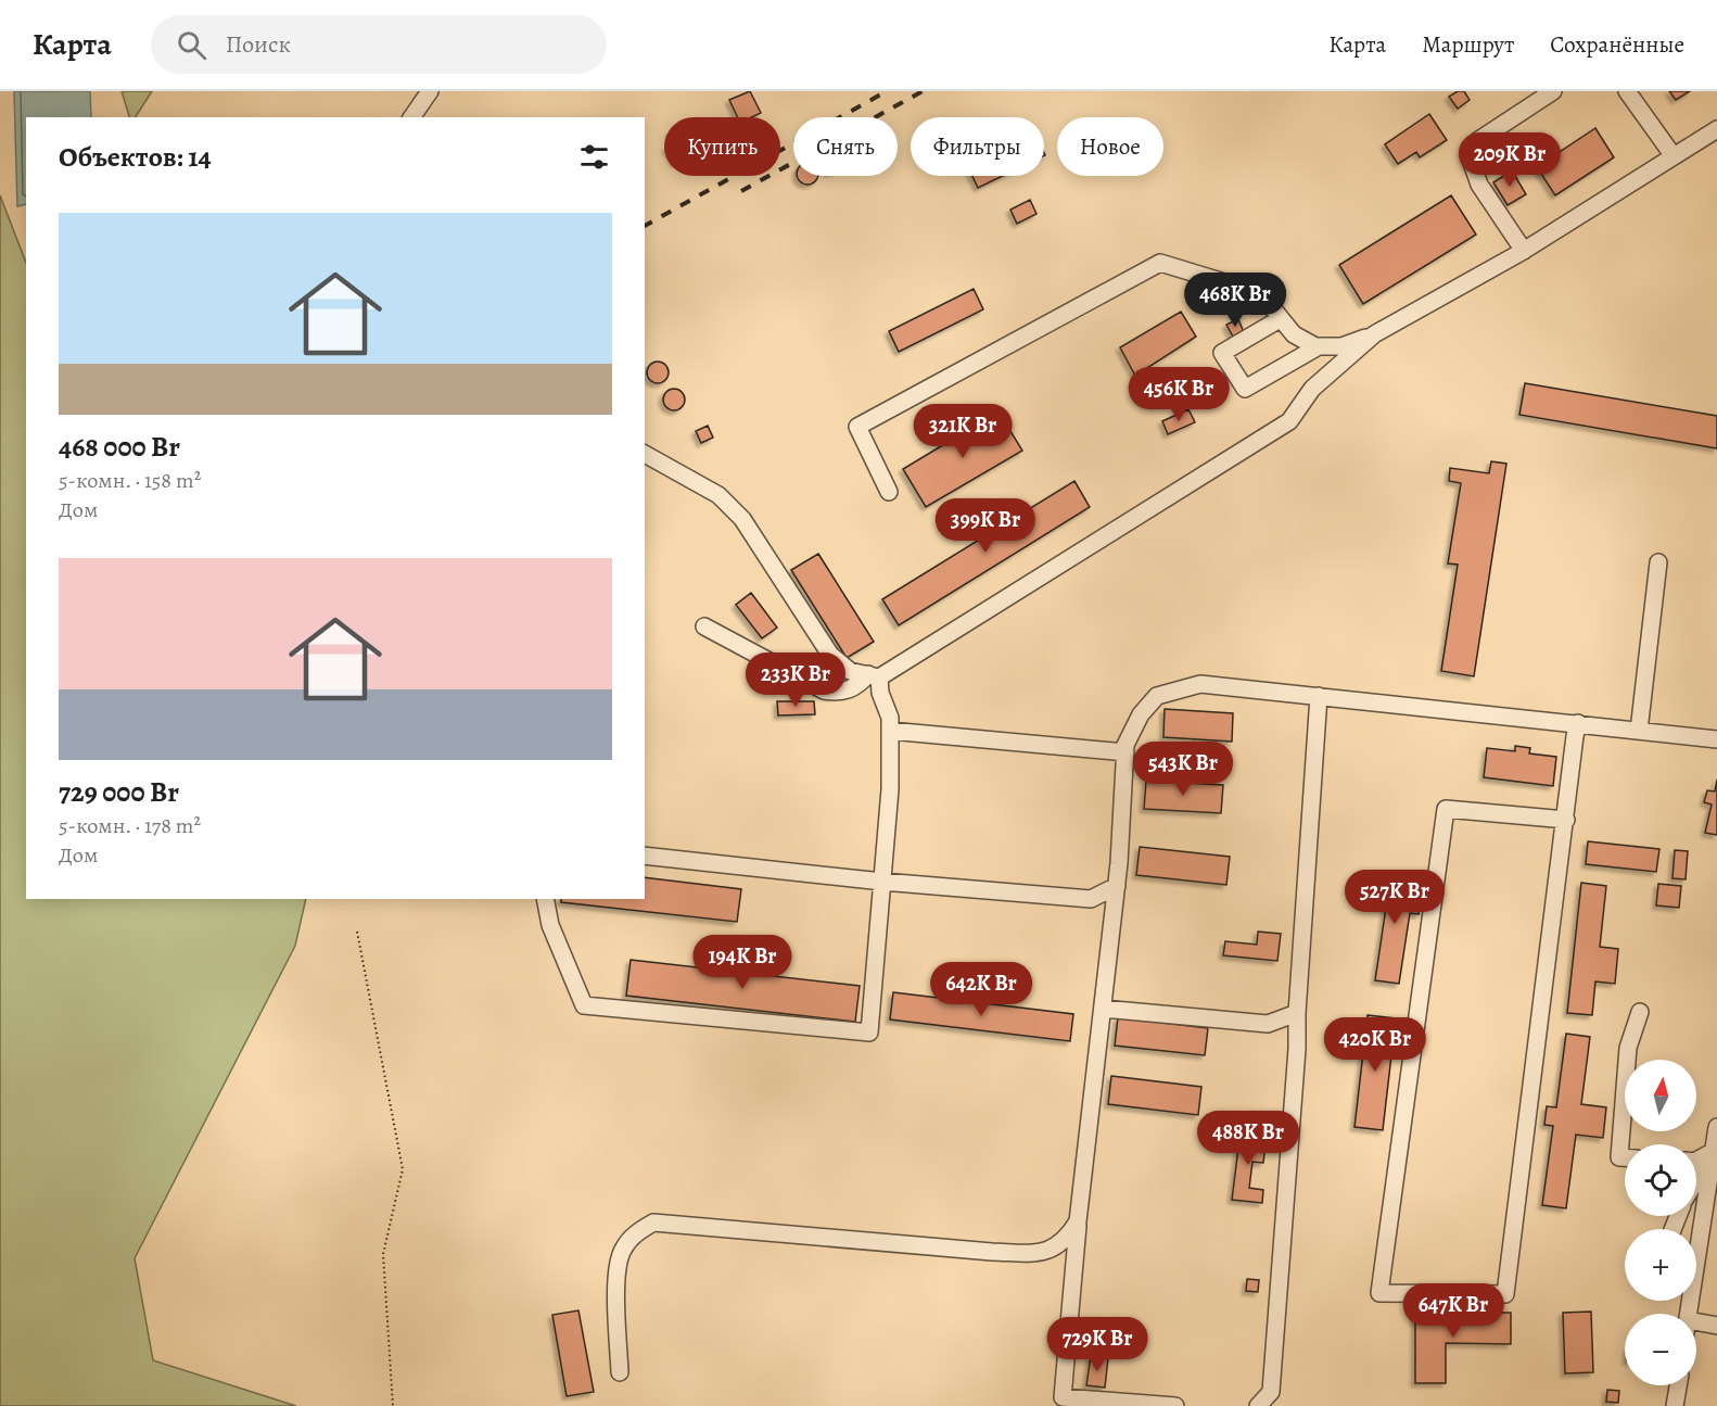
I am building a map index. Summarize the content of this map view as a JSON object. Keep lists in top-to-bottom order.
{
  "north": "top",
  "page": {
    "header": "Карта",
    "search": "Поиск",
    "nav": ["Карта", "Маршрут", "Сохранённые"],
    "chip": [
      "Купить",
      "Снять",
      "Фильтры",
      "Новое"
    ],
    "heading": "Объектов: 14",
    "price": [
      "209K Br",
      "468K Br",
      "456K Br",
      "321K Br",
      "399K Br",
      "233K Br",
      "543K Br",
      "527K Br",
      "194K Br",
      "642K Br",
      "420K Br",
      "488K Br",
      "647K Br",
      "729K Br"
    ],
    "list": [
      {
        "name": "468 000 Br",
        "note": "5-комн. · 158 m² · Дом"
      },
      {
        "name": "729 000 Br",
        "note": "5-комн. · 178 m² · Дом"
      }
    ],
    "map_buttons": ["+", "−"]
  }
}
